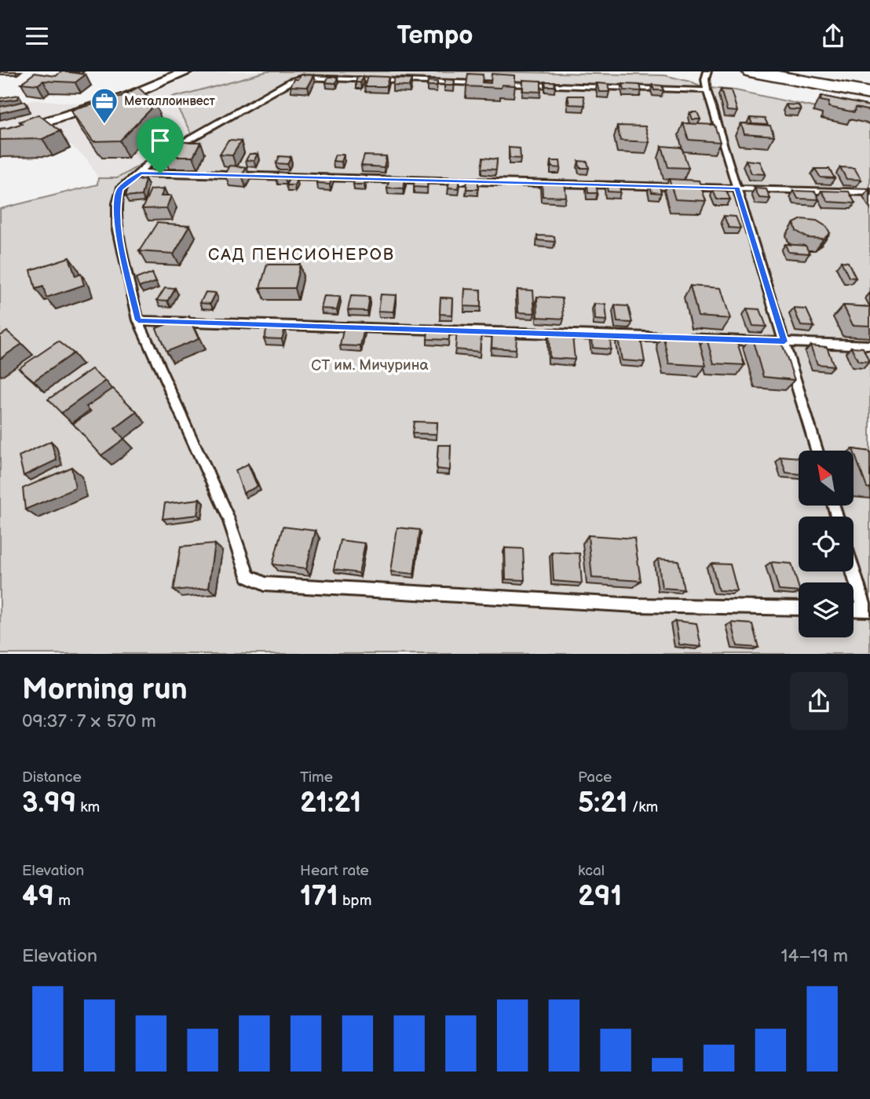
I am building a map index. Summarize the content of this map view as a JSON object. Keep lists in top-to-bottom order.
{
  "districts": ["САД ПЕНСИОНЕРОВ"],
  "parks": ["СТ им. Мичурина"],
  "places": {
    "office": ["Металлоинвест"]
  },
  "north": "top left",
  "page": {
    "header": "Tempo",
    "heading": ["Morning run", "09:37 · 7 × 570 m"],
    "stats": [
      ["Distance", "3.99 km"],
      ["Time", "21:21"],
      ["Pace", "5:21 /km"],
      ["Elevation", "49 m"],
      ["Heart rate", "171 bpm"],
      ["kcal", "291"]
    ],
    "chart": ["Elevation", "14–19 m"]
  }
}
